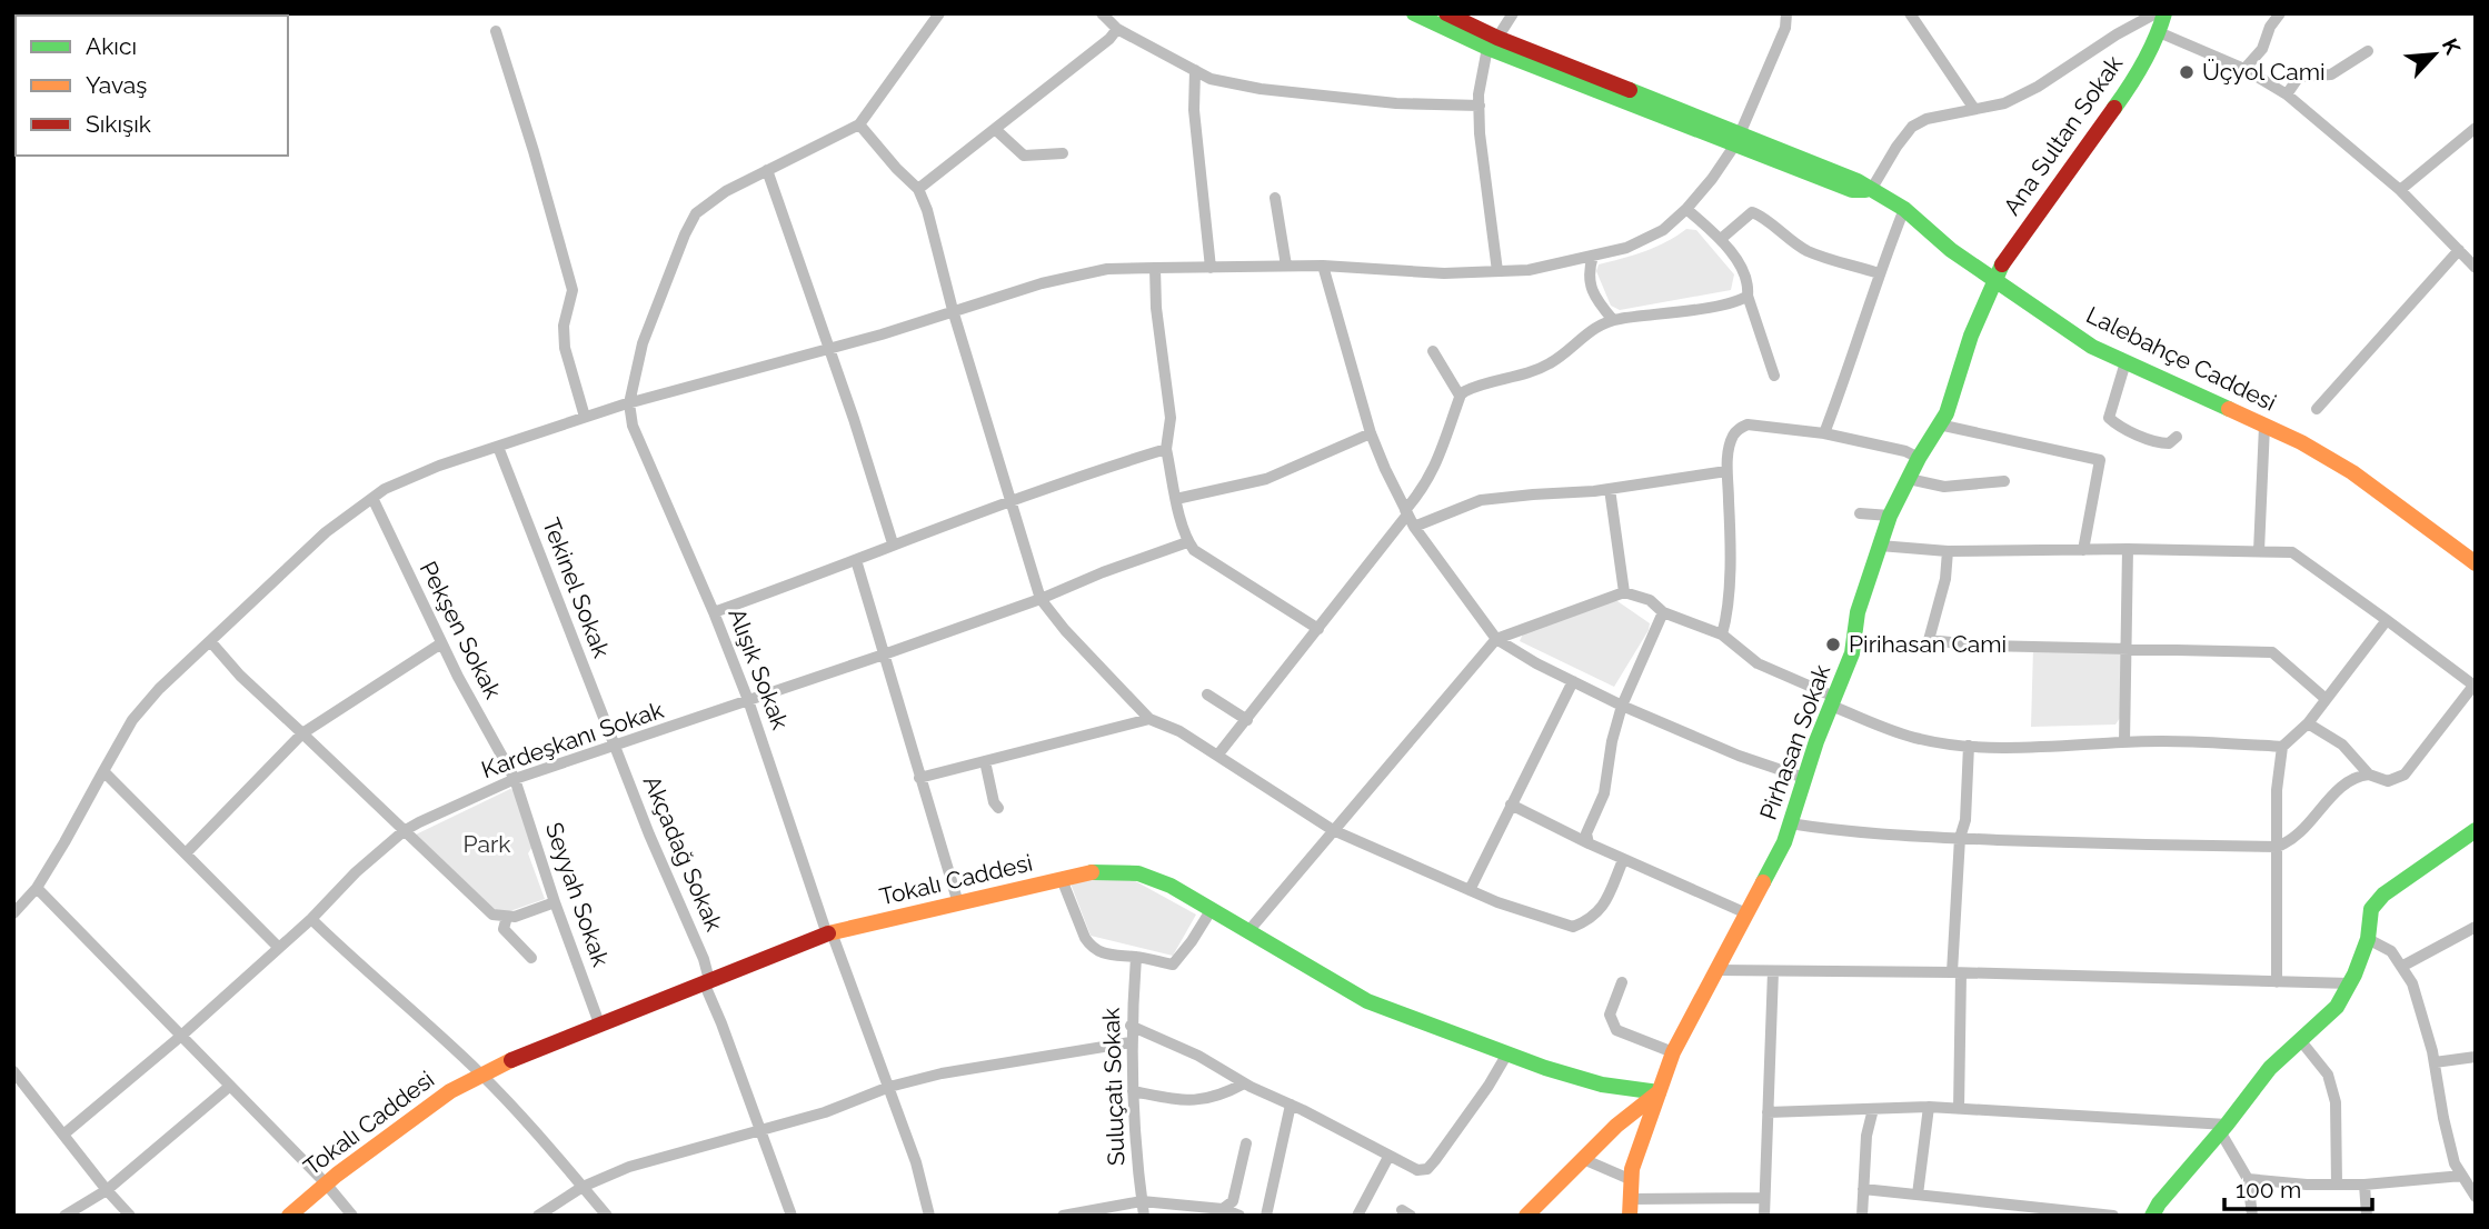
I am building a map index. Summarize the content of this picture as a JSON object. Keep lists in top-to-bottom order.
{
  "streets": {
    "street": [
      "Ana Sultan Sokak",
      "Lalebahçe Caddesi",
      "Tekinel Sokak",
      "Pekşen Sokak",
      "Alışık Sokak",
      "Kardeşkanı Sokak",
      "Pirhasan Sokak",
      "Akçadağ Sokak",
      "Tokalı Caddesi",
      "Seyyah Sokak",
      "Suluçatı Sokak"
    ]
  },
  "crossings": [
    ["Ana Sultan Sokak", "Lalebahçe Caddesi"],
    ["Ana Sultan Sokak", "Pirhasan Sokak"],
    ["Lalebahçe Caddesi", "Pirhasan Sokak"],
    ["Tekinel Sokak", "Kardeşkanı Sokak"],
    ["Tekinel Sokak", "Akçadağ Sokak"],
    ["Pekşen Sokak", "Kardeşkanı Sokak"],
    ["Pekşen Sokak", "Seyyah Sokak"],
    ["Alışık Sokak", "Kardeşkanı Sokak"],
    ["Alışık Sokak", "Tokalı Caddesi"],
    ["Kardeşkanı Sokak", "Akçadağ Sokak"],
    ["Kardeşkanı Sokak", "Seyyah Sokak"],
    ["Pirhasan Sokak", "Tokalı Caddesi"],
    ["Akçadağ Sokak", "Tokalı Caddesi"],
    ["Tokalı Caddesi", "Seyyah Sokak"]
  ],
  "parks": ["Park"],
  "places": ["Üçyol Cami", "Pirihasan Cami"],
  "legend": ["Akıcı", "Yavaş", "Sıkışık"],
  "scale_bar": "100 m",
  "north": "top right"
}
